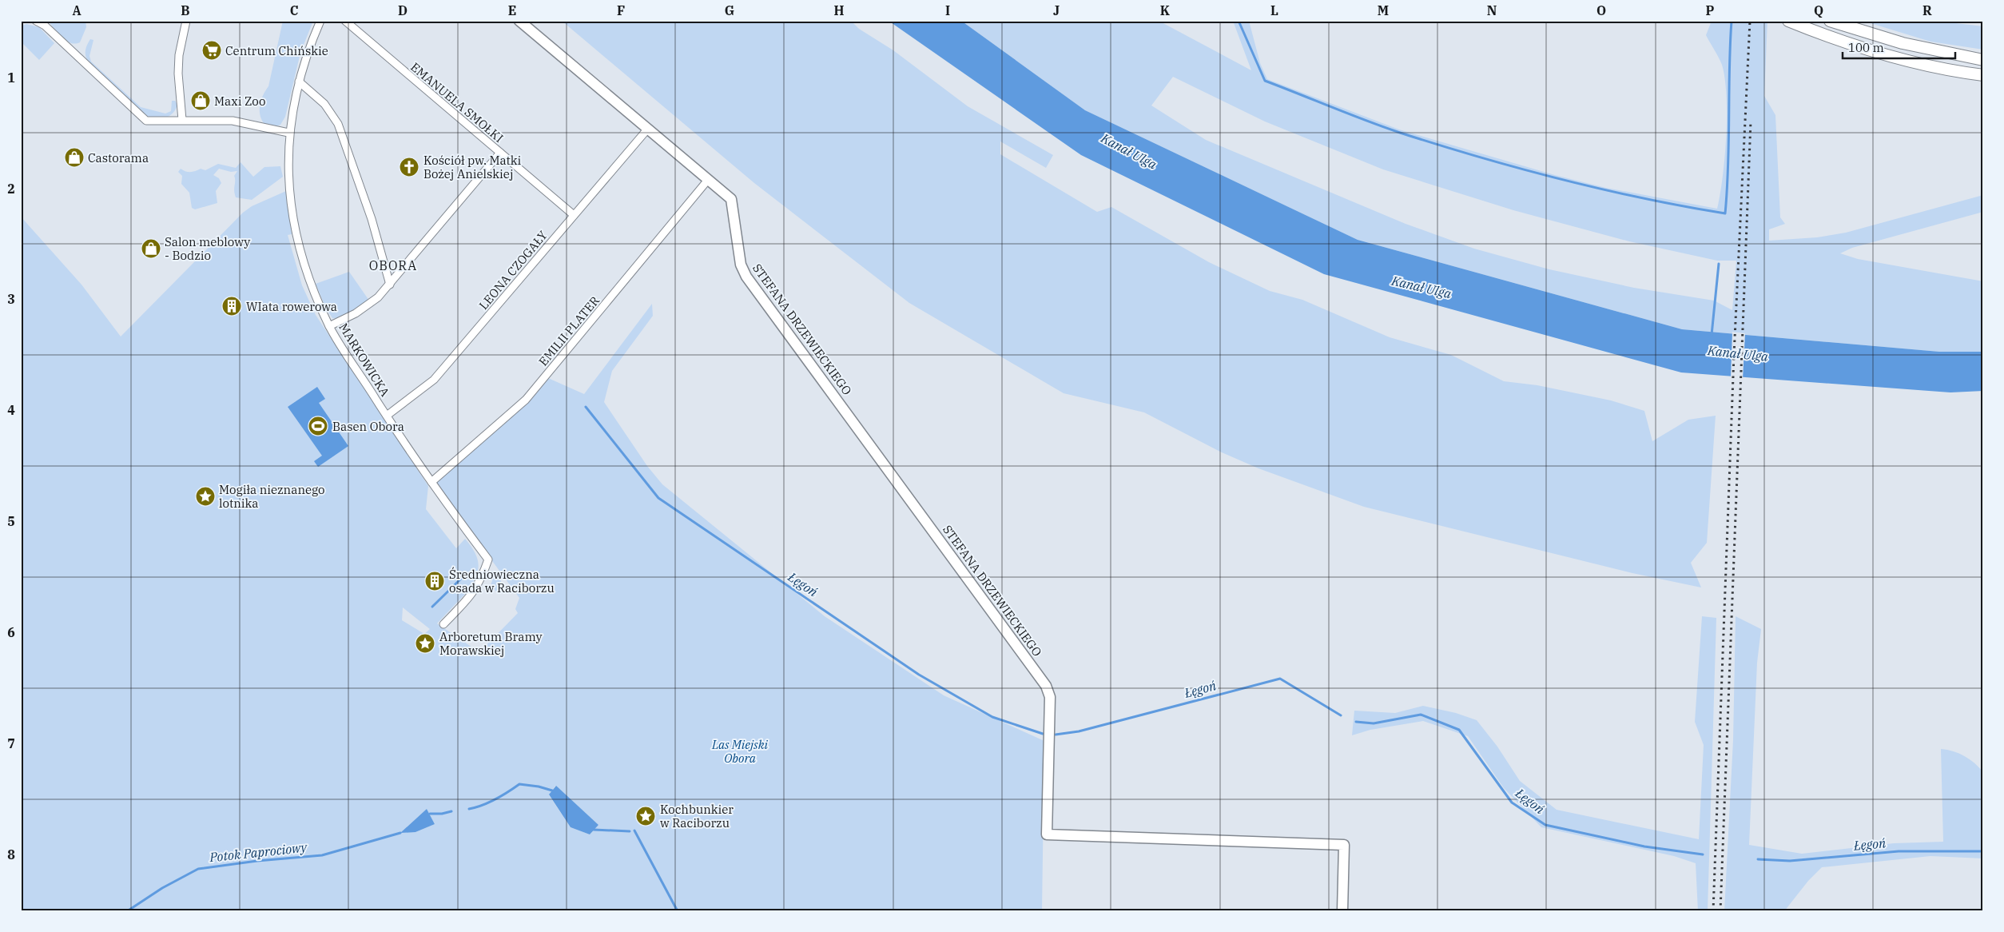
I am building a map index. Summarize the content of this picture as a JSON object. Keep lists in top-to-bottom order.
{
  "streets": {
    "street": [
      "EMANUELA SMOŁKI",
      "LEONA CZOGAŁY",
      "STEFANA DRZEWIECKIEGO",
      "EMILII PLATER",
      "MARKOWICKA"
    ]
  },
  "crossings": [
    ["EMANUELA SMOŁKI", "LEONA CZOGAŁY"],
    ["LEONA CZOGAŁY", "STEFANA DRZEWIECKIEGO"],
    ["LEONA CZOGAŁY", "MARKOWICKA"],
    ["STEFANA DRZEWIECKIEGO", "EMILII PLATER"],
    ["EMILII PLATER", "MARKOWICKA"]
  ],
  "districts": ["OBORA"],
  "water": ["Kanał Ulga", "Łęgoń", "Potok Paprociowy"],
  "parks": ["Las Miejski Obora"],
  "places": {
    "supermarket": ["Centrum Chińskie"],
    "shop": ["Maxi Zoo", "Castorama", "Salon meblowy - Bodzio"],
    "church": ["Kościół pw. Matki Bożej Anielskiej"],
    "building": ["WIata rowerowa", "Średniowieczna osada w Raciborzu"],
    "sports": ["Basen Obora"],
    "place": ["Mogiła nieznanego lotnika", "Arboretum Bramy Morawskiej", "Kochbunkier w Raciborzu"]
  },
  "scale_bar": "100 m",
  "grid": {
    "columns": [
      "A",
      "B",
      "C",
      "D",
      "E",
      "F",
      "G",
      "H",
      "I",
      "J",
      "K",
      "L",
      "M",
      "N",
      "O",
      "P",
      "Q",
      "R"
    ],
    "rows": [
      "1",
      "2",
      "3",
      "4",
      "5",
      "6",
      "7",
      "8"
    ]
  }
}
